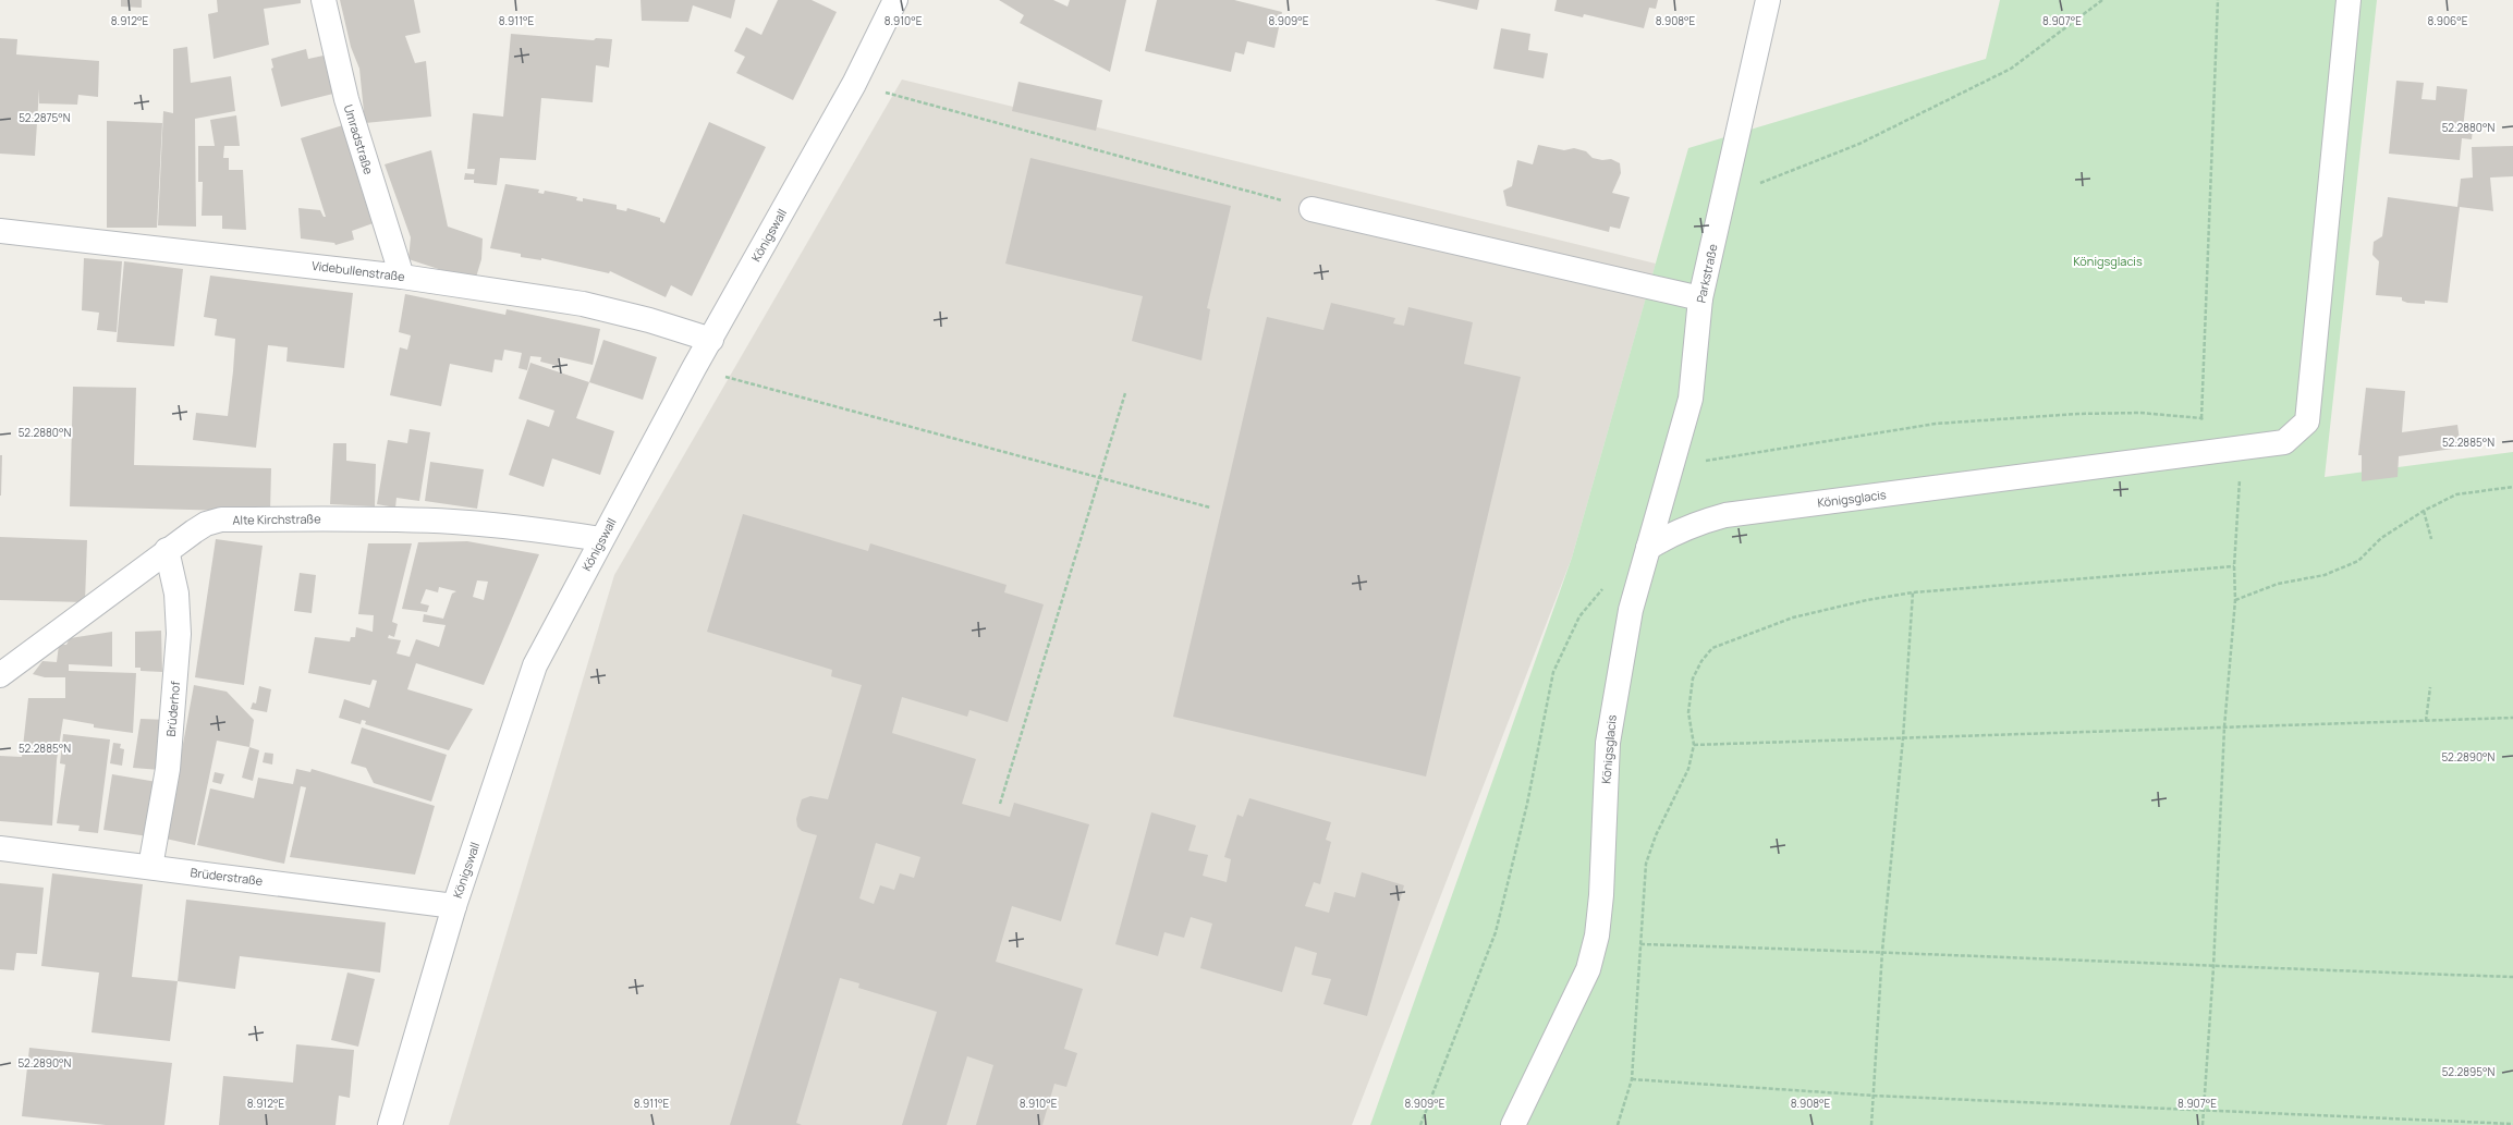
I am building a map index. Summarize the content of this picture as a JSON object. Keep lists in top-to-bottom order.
{
  "streets": {
    "street": [
      "Umradstraße",
      "Königswall",
      "Videbullenstraße",
      "Parkstraße",
      "Königsglacis",
      "Alte Kirchstraße",
      "Brüderhof",
      "Brüderstraße"
    ]
  },
  "crossings": [
    ["Umradstraße", "Videbullenstraße"],
    ["Königswall", "Videbullenstraße"],
    ["Königswall", "Alte Kirchstraße"],
    ["Königswall", "Brüderstraße"],
    ["Parkstraße", "Königsglacis"],
    ["Alte Kirchstraße", "Brüderhof"],
    ["Brüderhof", "Brüderstraße"]
  ],
  "parks": ["Königsglacis"],
  "coordinates": [
    "8.912°E",
    "8.911°E",
    "8.910°E",
    "8.909°E",
    "8.908°E",
    "8.907°E",
    "8.906°E",
    "52.2875°N",
    "52.2880°N",
    "52.2885°N",
    "52.2890°N",
    "52.2895°N"
  ]
}
